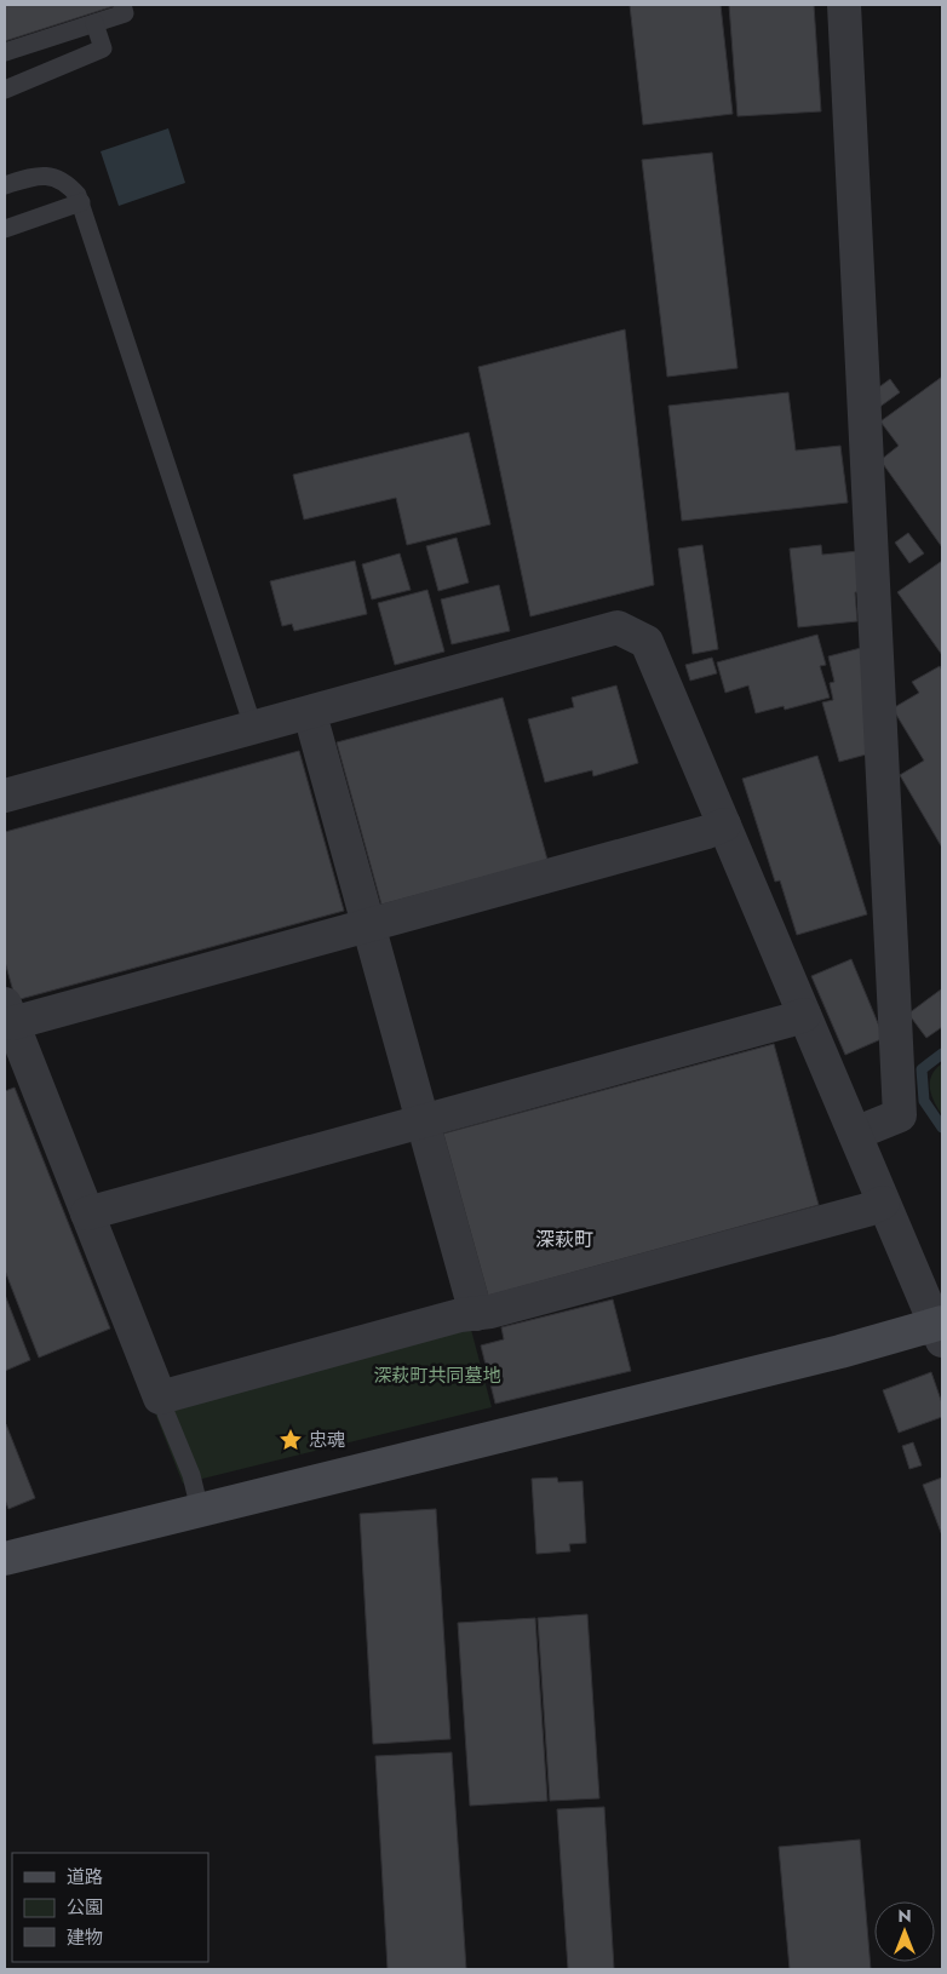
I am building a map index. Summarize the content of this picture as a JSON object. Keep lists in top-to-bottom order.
{
  "districts": ["深萩町"],
  "parks": ["深萩町共同墓地"],
  "places": {
    "place": ["忠魂"]
  },
  "legend": ["道路", "公園", "建物"],
  "north": "top"
}
